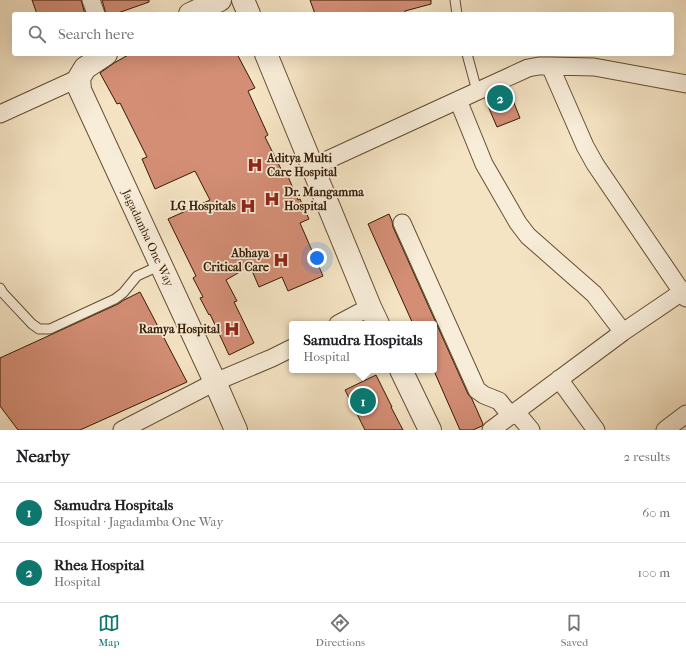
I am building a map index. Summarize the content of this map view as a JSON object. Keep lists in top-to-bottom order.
{
  "streets": {
    "street": ["Jagadamba One Way"]
  },
  "places": {
    "hospital": [
      "Aditya Multi Care Hospital",
      "Dr. Mangamma Hospital",
      "LG Hospitals",
      "Abhaya Critical Care",
      "Ramya Hospital"
    ]
  },
  "page": {
    "search": "Search here",
    "pins": ["2", "1"],
    "popup": ["Samudra Hospitals", "Hospital"],
    "heading": ["Nearby", "2 results"],
    "list": [
      {
        "mark": "1",
        "name": "Samudra Hospitals",
        "note": "Hospital · Jagadamba One Way",
        "value": "60 m"
      },
      {
        "mark": "2",
        "name": "Rhea Hospital",
        "note": "Hospital",
        "value": "100 m"
      }
    ],
    "nav": ["Map", "Directions", "Saved"]
  }
}
